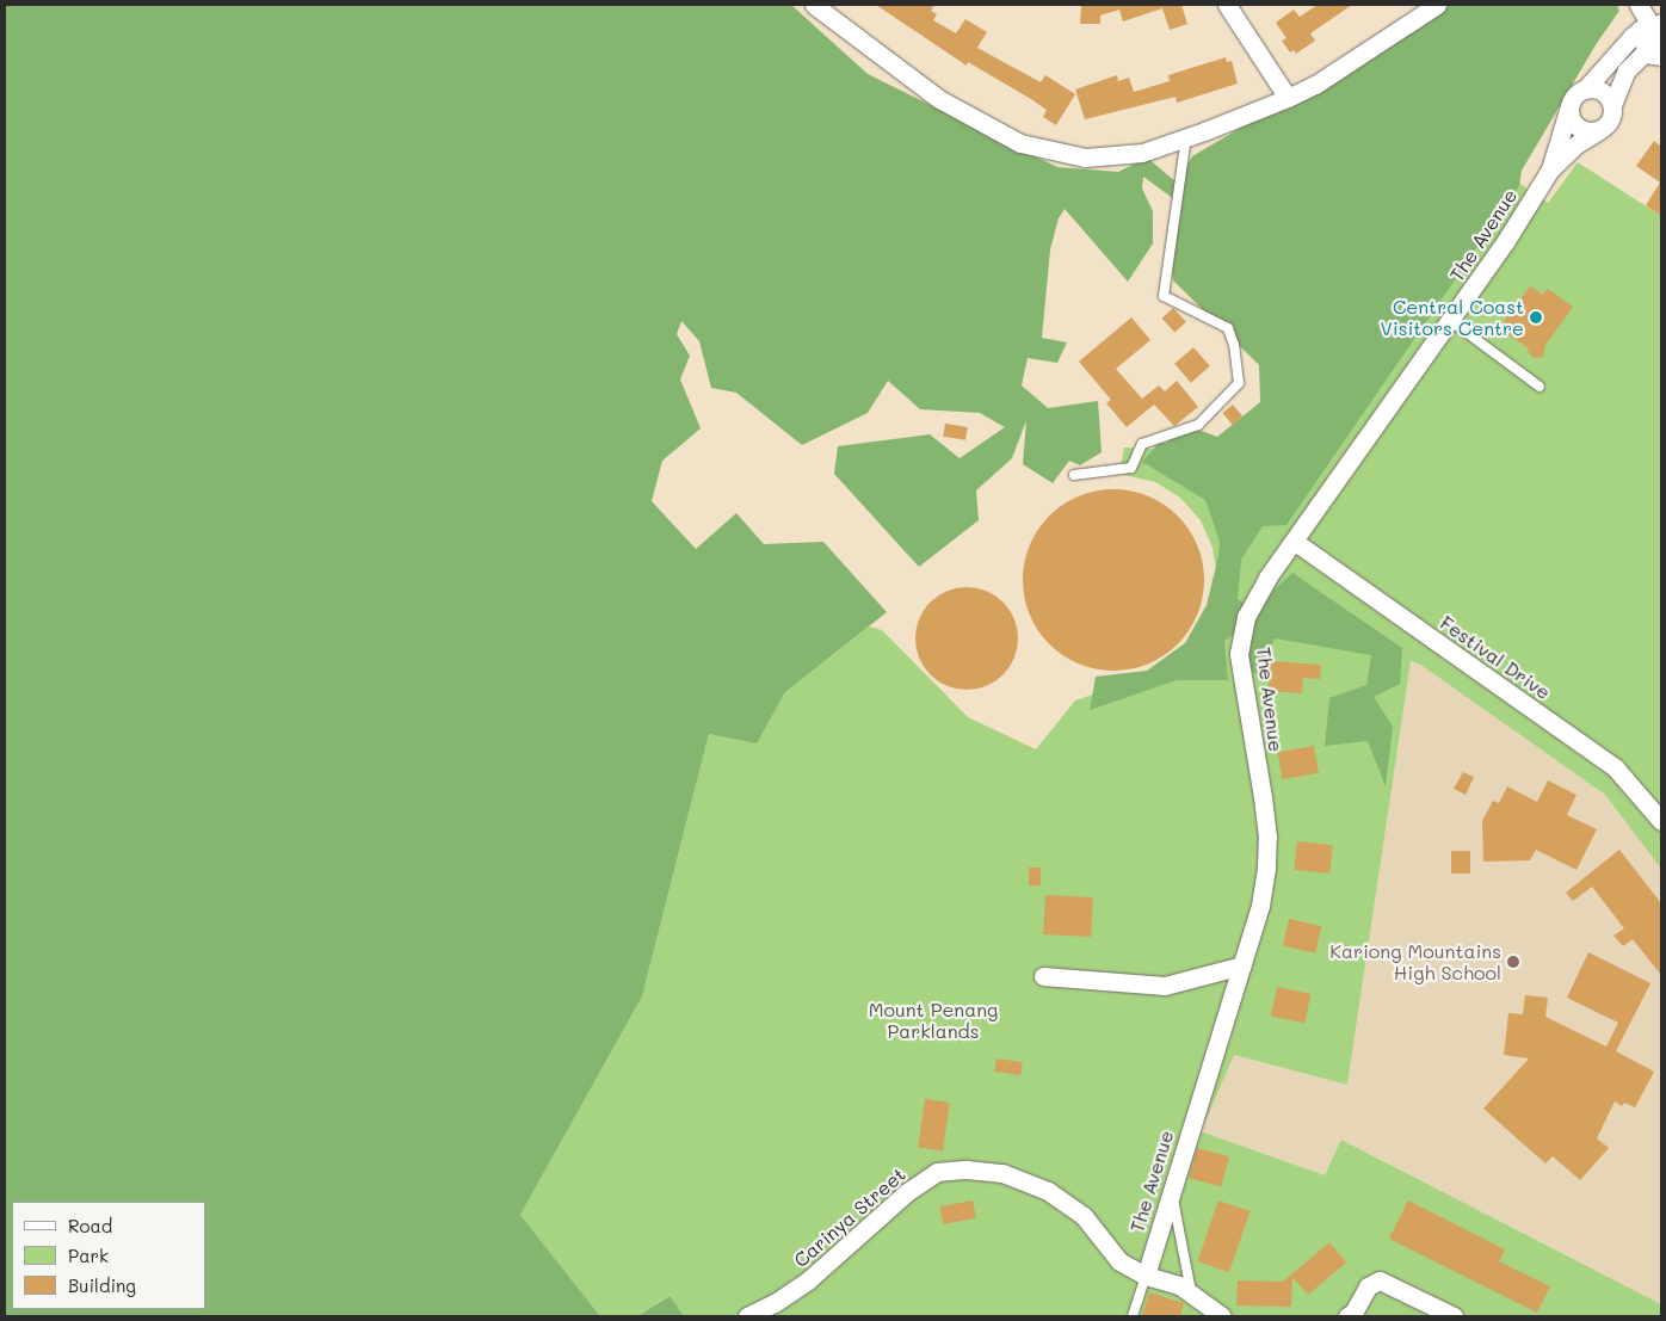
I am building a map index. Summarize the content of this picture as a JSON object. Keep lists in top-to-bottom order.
{
  "streets": {
    "street": ["The Avenue", "Festival Drive", "Carinya Street"]
  },
  "crossings": [
    ["The Avenue", "Festival Drive"],
    ["The Avenue", "Carinya Street"]
  ],
  "parks": ["Mount Penang Parklands"],
  "places": ["Central Coast Visitors Centre", "Kariong Mountains High School"],
  "legend": ["Road", "Park", "Building"]
}
